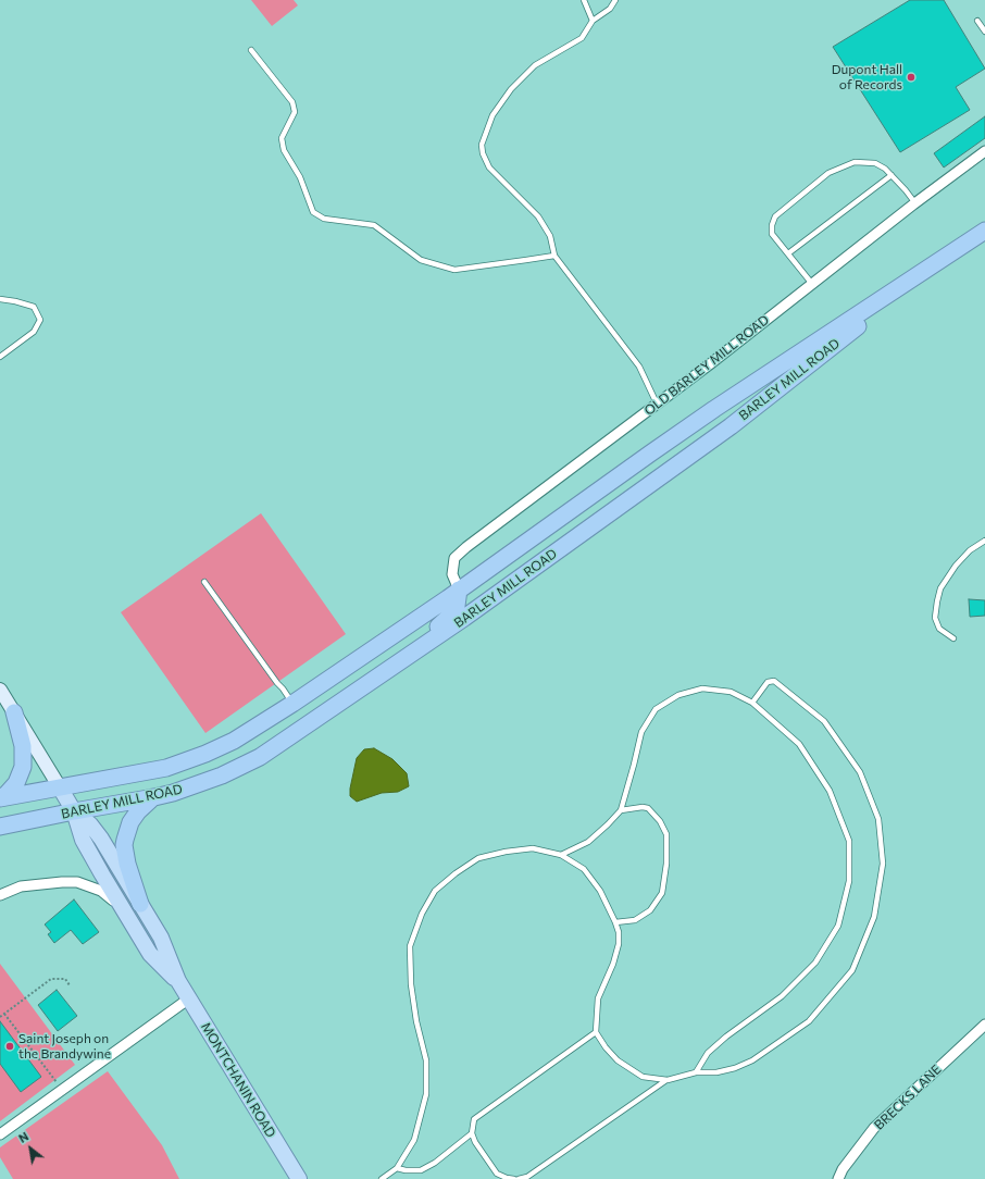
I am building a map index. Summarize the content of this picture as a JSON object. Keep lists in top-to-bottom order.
{
  "streets": {
    "highway": ["BARLEY MILL ROAD"],
    "main road": ["MONTCHANIN ROAD"],
    "street": ["OLD BARLEY MILL ROAD", "BRECKS LANE"]
  },
  "crossings": [
    ["OLD BARLEY MILL ROAD", "BARLEY MILL ROAD"],
    ["BARLEY MILL ROAD", "MONTCHANIN ROAD"]
  ],
  "places": ["Dupont Hall of Records", "Saint Joseph on the Brandywine"],
  "north": "top left"
}
